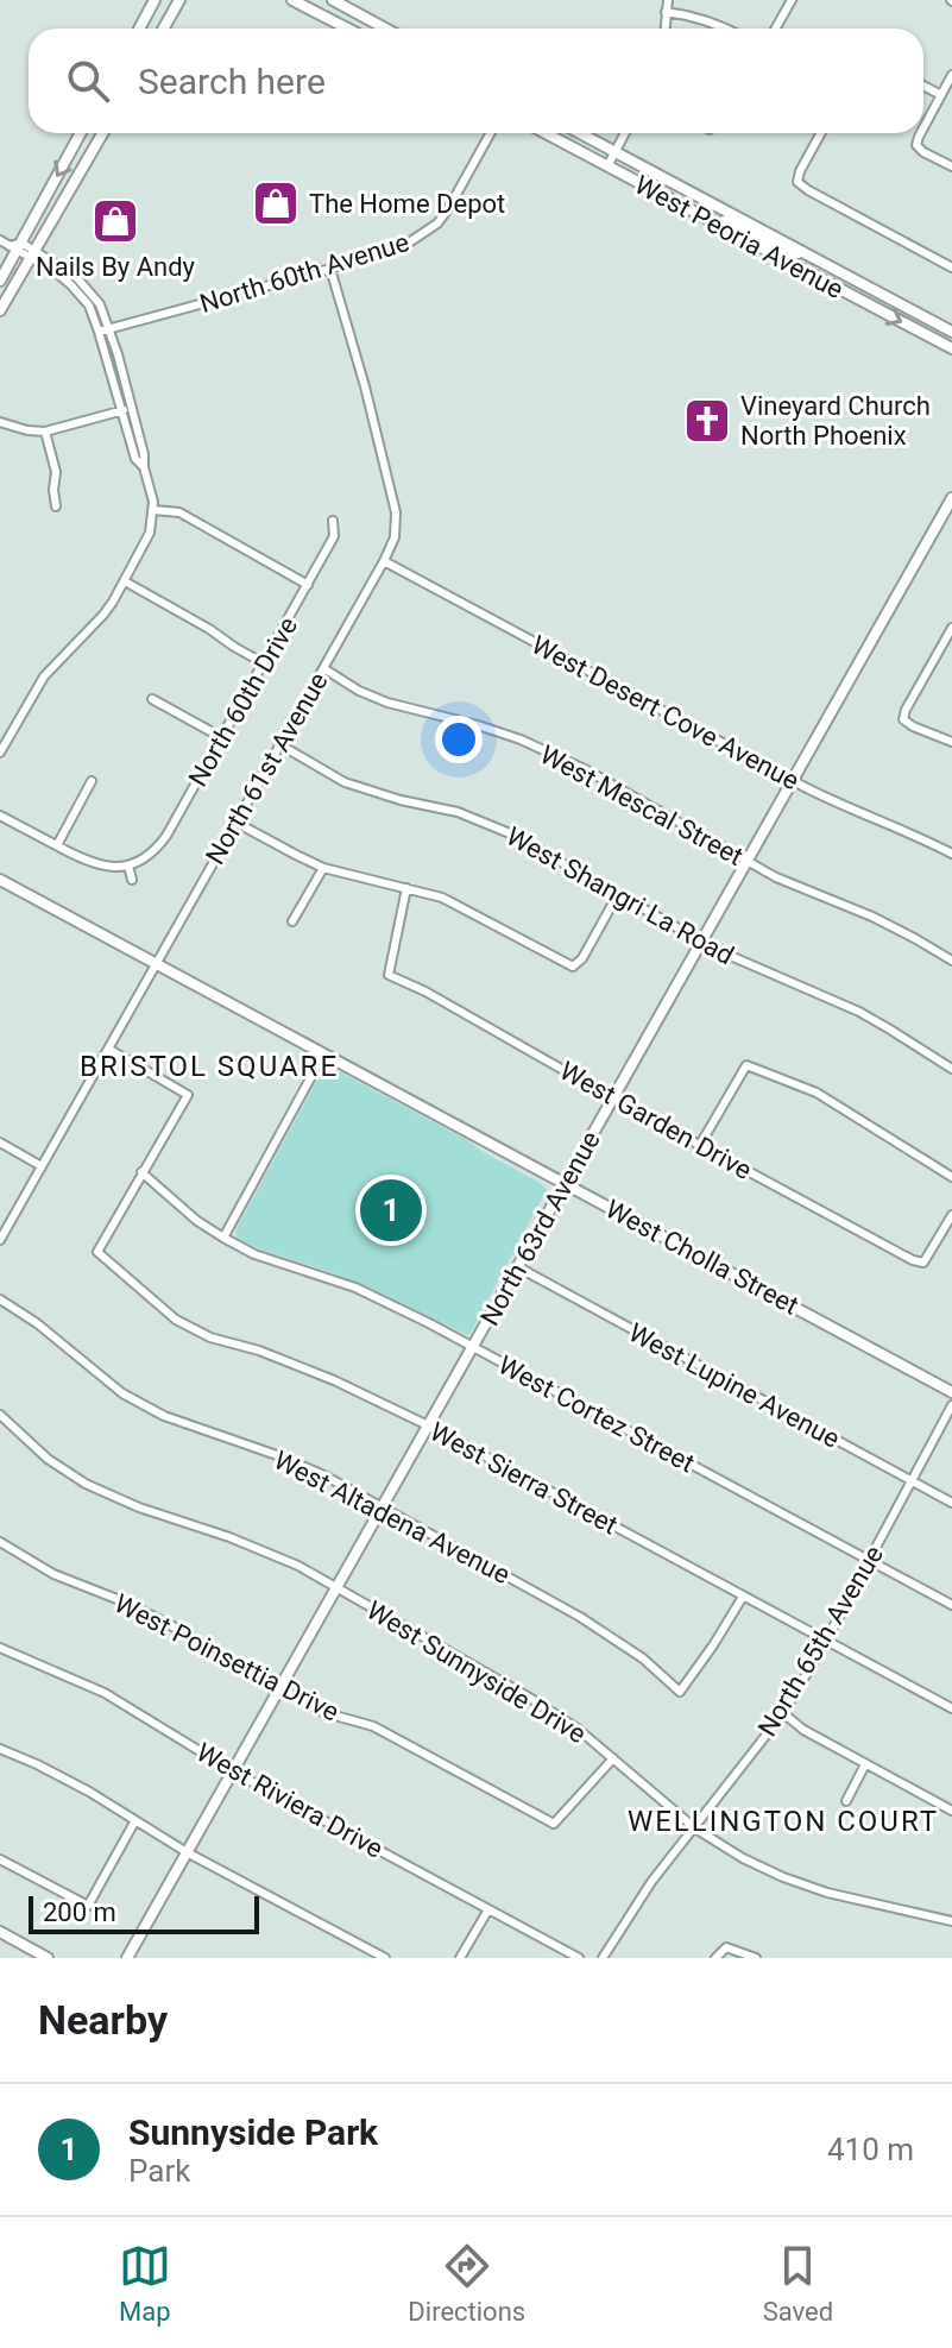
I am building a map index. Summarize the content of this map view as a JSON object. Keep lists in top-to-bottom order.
{
  "streets": {
    "street": [
      "West Peoria Avenue",
      "North 60th Avenue",
      "North 60th Drive",
      "West Desert Cove Avenue",
      "North 61st Avenue",
      "West Mescal Street",
      "West Shangri La Road",
      "West Garden Drive",
      "North 63rd Avenue",
      "West Cholla Street",
      "West Lupine Avenue",
      "West Cortez Street",
      "West Sierra Street",
      "West Altadena Avenue",
      "North 65th Avenue",
      "West Poinsettia Drive",
      "West Sunnyside Drive",
      "West Riviera Drive"
    ]
  },
  "crossings": [
    ["North 60th Avenue", "North 61st Avenue"],
    ["West Desert Cove Avenue", "North 61st Avenue"],
    ["West Desert Cove Avenue", "North 63rd Avenue"],
    ["North 61st Avenue", "West Mescal Street"],
    ["North 61st Avenue", "West Shangri La Road"],
    ["North 61st Avenue", "West Cholla Street"],
    ["West Mescal Street", "North 63rd Avenue"],
    ["West Shangri La Road", "North 63rd Avenue"],
    ["West Garden Drive", "North 63rd Avenue"],
    ["North 63rd Avenue", "West Cholla Street"],
    ["North 63rd Avenue", "West Lupine Avenue"],
    ["North 63rd Avenue", "West Cortez Street"],
    ["North 63rd Avenue", "West Sierra Street"],
    ["North 63rd Avenue", "West Altadena Avenue"],
    ["North 63rd Avenue", "West Poinsettia Drive"],
    ["North 63rd Avenue", "West Sunnyside Drive"],
    ["North 63rd Avenue", "West Riviera Drive"],
    ["West Lupine Avenue", "North 65th Avenue"],
    ["West Cortez Street", "West Sierra Street"],
    ["West Cortez Street", "North 65th Avenue"],
    ["West Sierra Street", "West Altadena Avenue"],
    ["West Sierra Street", "North 65th Avenue"],
    ["North 65th Avenue", "West Sunnyside Drive"],
    ["West Poinsettia Drive", "West Sunnyside Drive"]
  ],
  "districts": ["BRISTOL SQUARE", "WELLINGTON COURT"],
  "places": {
    "shop": ["The Home Depot", "Nails By Andy"],
    "church": ["Vineyard Church North Phoenix"]
  },
  "scale_bar": "200 m",
  "page": {
    "search": "Search here",
    "pins": "1",
    "scale": "200 m",
    "heading": "Nearby",
    "list": [
      {
        "mark": "1",
        "name": "Sunnyside Park",
        "note": "Park",
        "value": "410 m"
      }
    ],
    "nav": ["Map", "Directions", "Saved"]
  }
}
